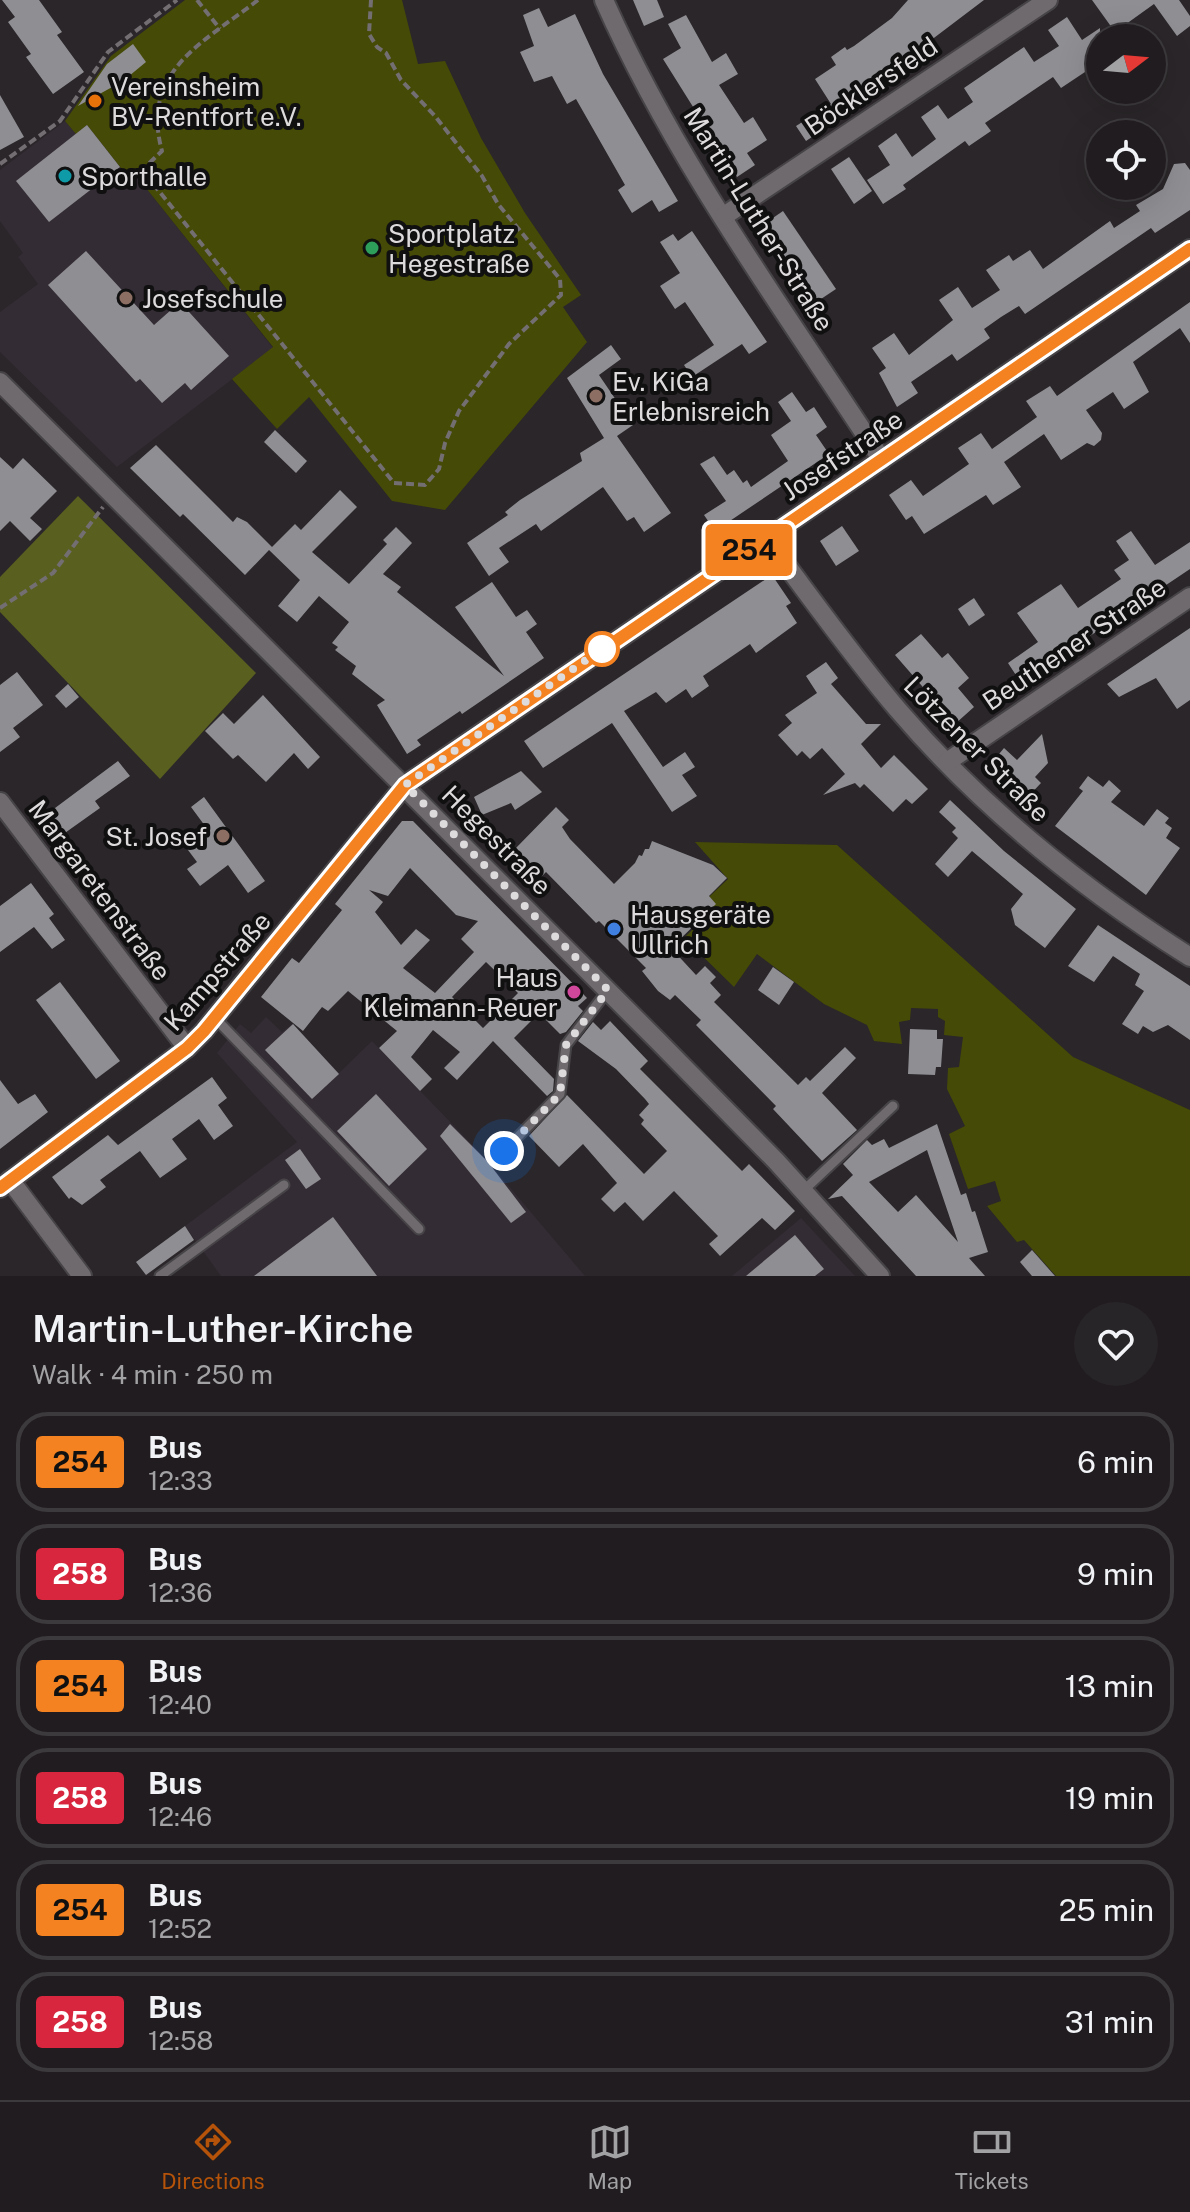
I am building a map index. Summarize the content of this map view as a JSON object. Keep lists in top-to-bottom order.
{
  "streets": {
    "street": [
      "Böcklersfeld",
      "Martin-Luther-Straße",
      "Josefstraße",
      "Beuthener Straße",
      "Lötzener Straße",
      "Hegestraße",
      "Margaretenstraße",
      "Kampstraße"
    ]
  },
  "crossings": [
    ["Böcklersfeld", "Martin-Luther-Straße"],
    ["Martin-Luther-Straße", "Josefstraße"],
    ["Josefstraße", "Lötzener Straße"],
    ["Josefstraße", "Hegestraße"],
    ["Josefstraße", "Kampstraße"],
    ["Beuthener Straße", "Lötzener Straße"],
    ["Hegestraße", "Kampstraße"],
    ["Margaretenstraße", "Kampstraße"]
  ],
  "places": [
    "Vereinsheim BV-Rentfort e.V.",
    "Sporthalle",
    "Sportplatz Hegestraße",
    "Josefschule",
    "Ev. KiGa Erlebnisreich",
    "St. Josef",
    "Hausgeräte Ullrich",
    "Haus Kleimann-Reuer"
  ],
  "lines": ["bus line 254"],
  "north": "right",
  "page": {
    "on_map": "254",
    "heading": ["Martin-Luther-Kirche", "Walk · 4 min · 250 m"],
    "list": [
      {
        "mark": "254",
        "name": "Bus",
        "note": "12:33",
        "value": "6 min"
      },
      {
        "mark": "258",
        "name": "Bus",
        "note": "12:36",
        "value": "9 min"
      },
      {
        "mark": "254",
        "name": "Bus",
        "note": "12:40",
        "value": "13 min"
      },
      {
        "mark": "258",
        "name": "Bus",
        "note": "12:46",
        "value": "19 min"
      },
      {
        "mark": "254",
        "name": "Bus",
        "note": "12:52",
        "value": "25 min"
      },
      {
        "mark": "258",
        "name": "Bus",
        "note": "12:58",
        "value": "31 min"
      }
    ],
    "tabs": ["Directions", "Map", "Tickets"]
  }
}
